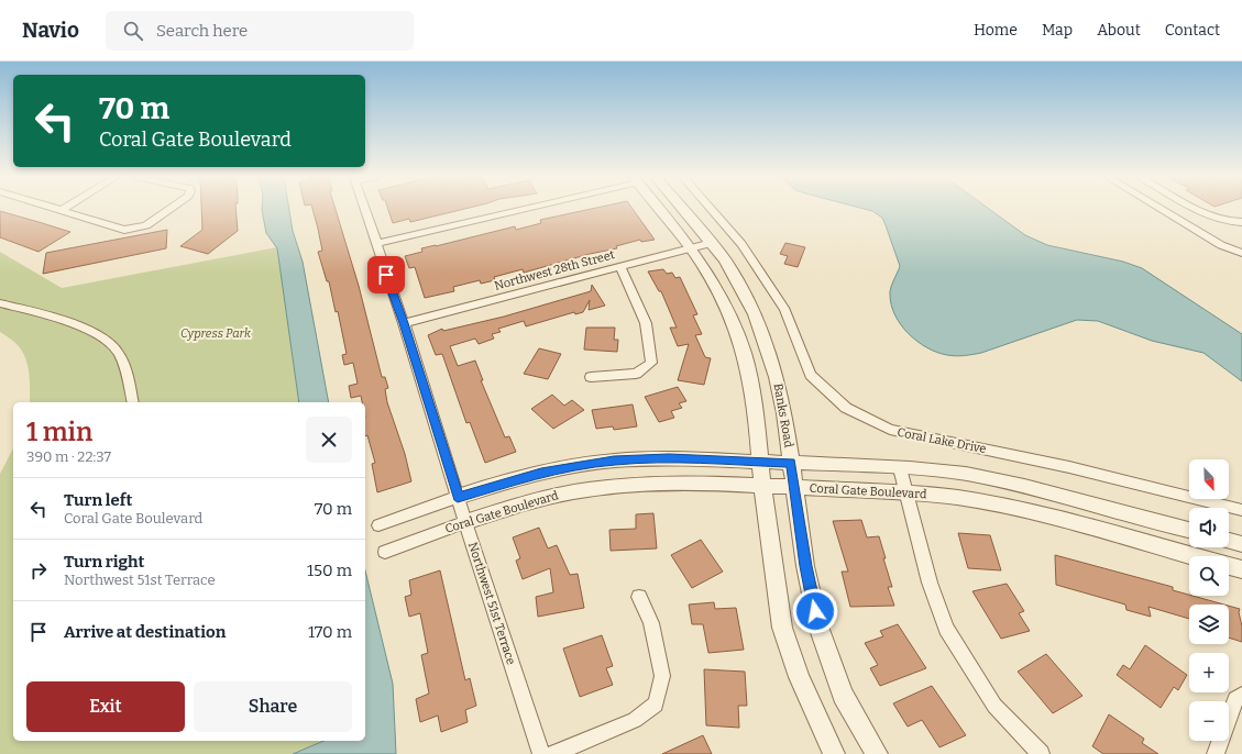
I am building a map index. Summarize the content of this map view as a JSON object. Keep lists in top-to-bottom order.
{
  "streets": {
    "street": [
      "Northwest 28th Street",
      "Banks Road",
      "Coral Lake Drive",
      "Coral Gate Boulevard",
      "Northwest 51st Terrace"
    ]
  },
  "crossings": [
    ["Northwest 28th Street", "Banks Road"],
    ["Northwest 28th Street", "Northwest 51st Terrace"],
    ["Banks Road", "Coral Gate Boulevard"],
    ["Coral Gate Boulevard", "Northwest 51st Terrace"]
  ],
  "parks": ["Cypress Park"],
  "north": "bottom right",
  "page": {
    "header": "Navio",
    "search": "Search here",
    "nav": [
      "Home",
      "Map",
      "About",
      "Contact"
    ],
    "turn": ["70 m", "Coral Gate Boulevard"],
    "heading": ["1 min", "390 m · 22:37"],
    "map_buttons": ["+", "−"],
    "list": [
      {
        "name": "Turn left",
        "note": "Coral Gate Boulevard",
        "value": "70 m"
      },
      {
        "name": "Turn right",
        "note": "Northwest 51st Terrace",
        "value": "150 m"
      },
      {
        "name": "Arrive at destination",
        "value": "170 m"
      }
    ],
    "buttons": ["Exit", "Share"]
  }
}
